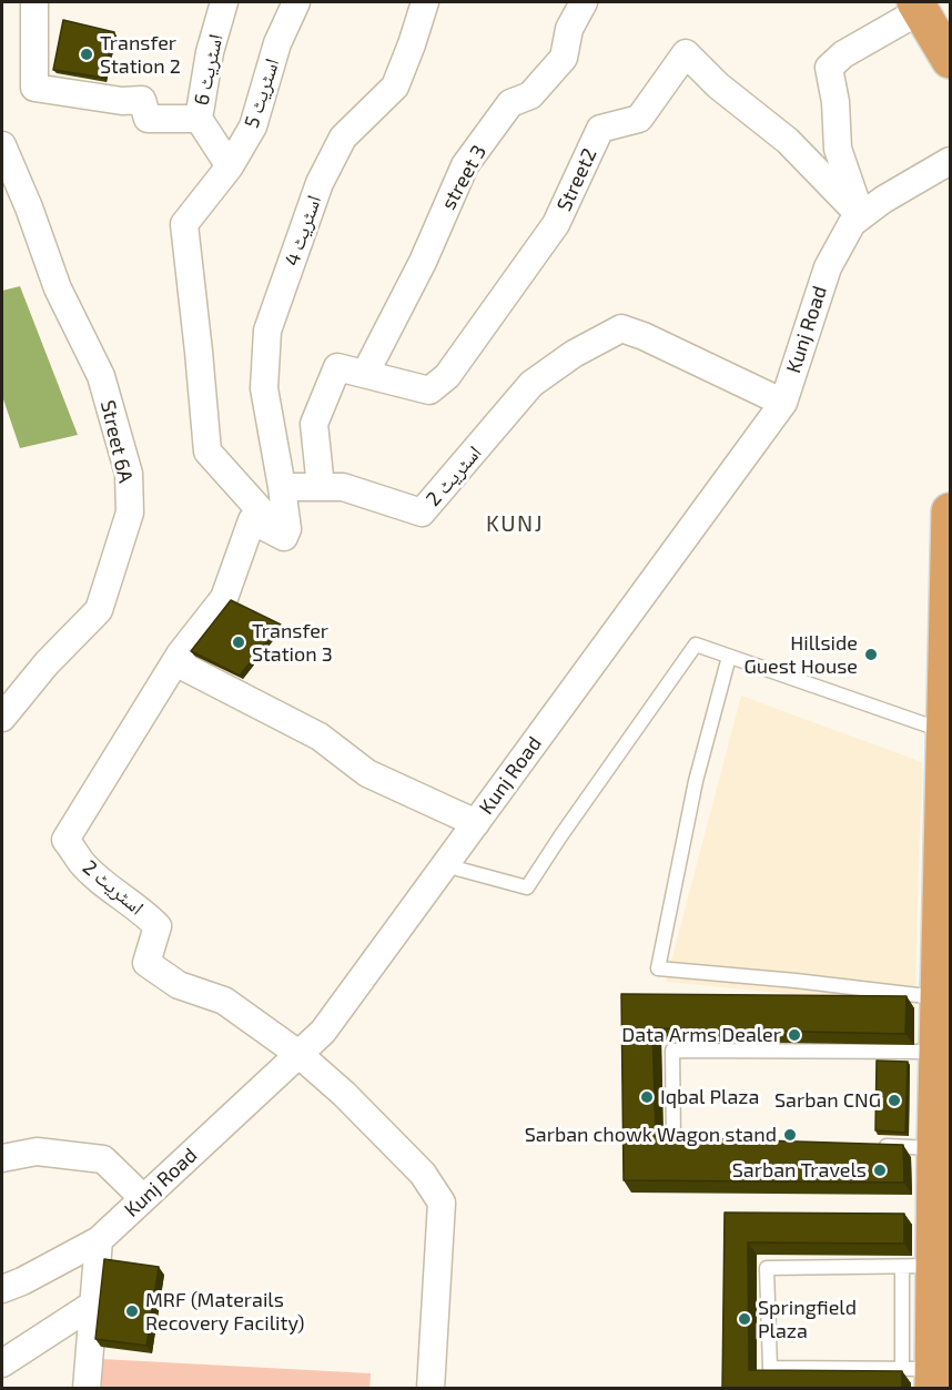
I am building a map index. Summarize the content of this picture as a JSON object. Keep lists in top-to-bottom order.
{
  "streets": {
    "street": [
      "اسٹریٹ 6",
      "اسٹریٹ 5",
      "street 3",
      "Street2",
      "اسٹریٹ 4",
      "Kunj Road",
      "Street 6A",
      "اسٹریٹ 2"
    ]
  },
  "crossings": [
    ["اسٹریٹ 5", "اسٹریٹ 2"],
    ["street 3", "Street2"],
    ["Street2", "Kunj Road"],
    ["Street2", "اسٹریٹ 2"],
    ["اسٹریٹ 4", "اسٹریٹ 2"],
    ["Kunj Road", "اسٹریٹ 2"]
  ],
  "districts": ["KUNJ"],
  "places": [
    "Transfer Station 2",
    "Transfer Station 3",
    "Hillside Guest House",
    "Data Arms Dealer",
    "Iqbal Plaza",
    "Sarban CNG",
    "Sarban chowk Wagon stand",
    "Sarban Travels",
    "MRF (Materails Recovery Facility)",
    "Springfield Plaza"
  ]
}
